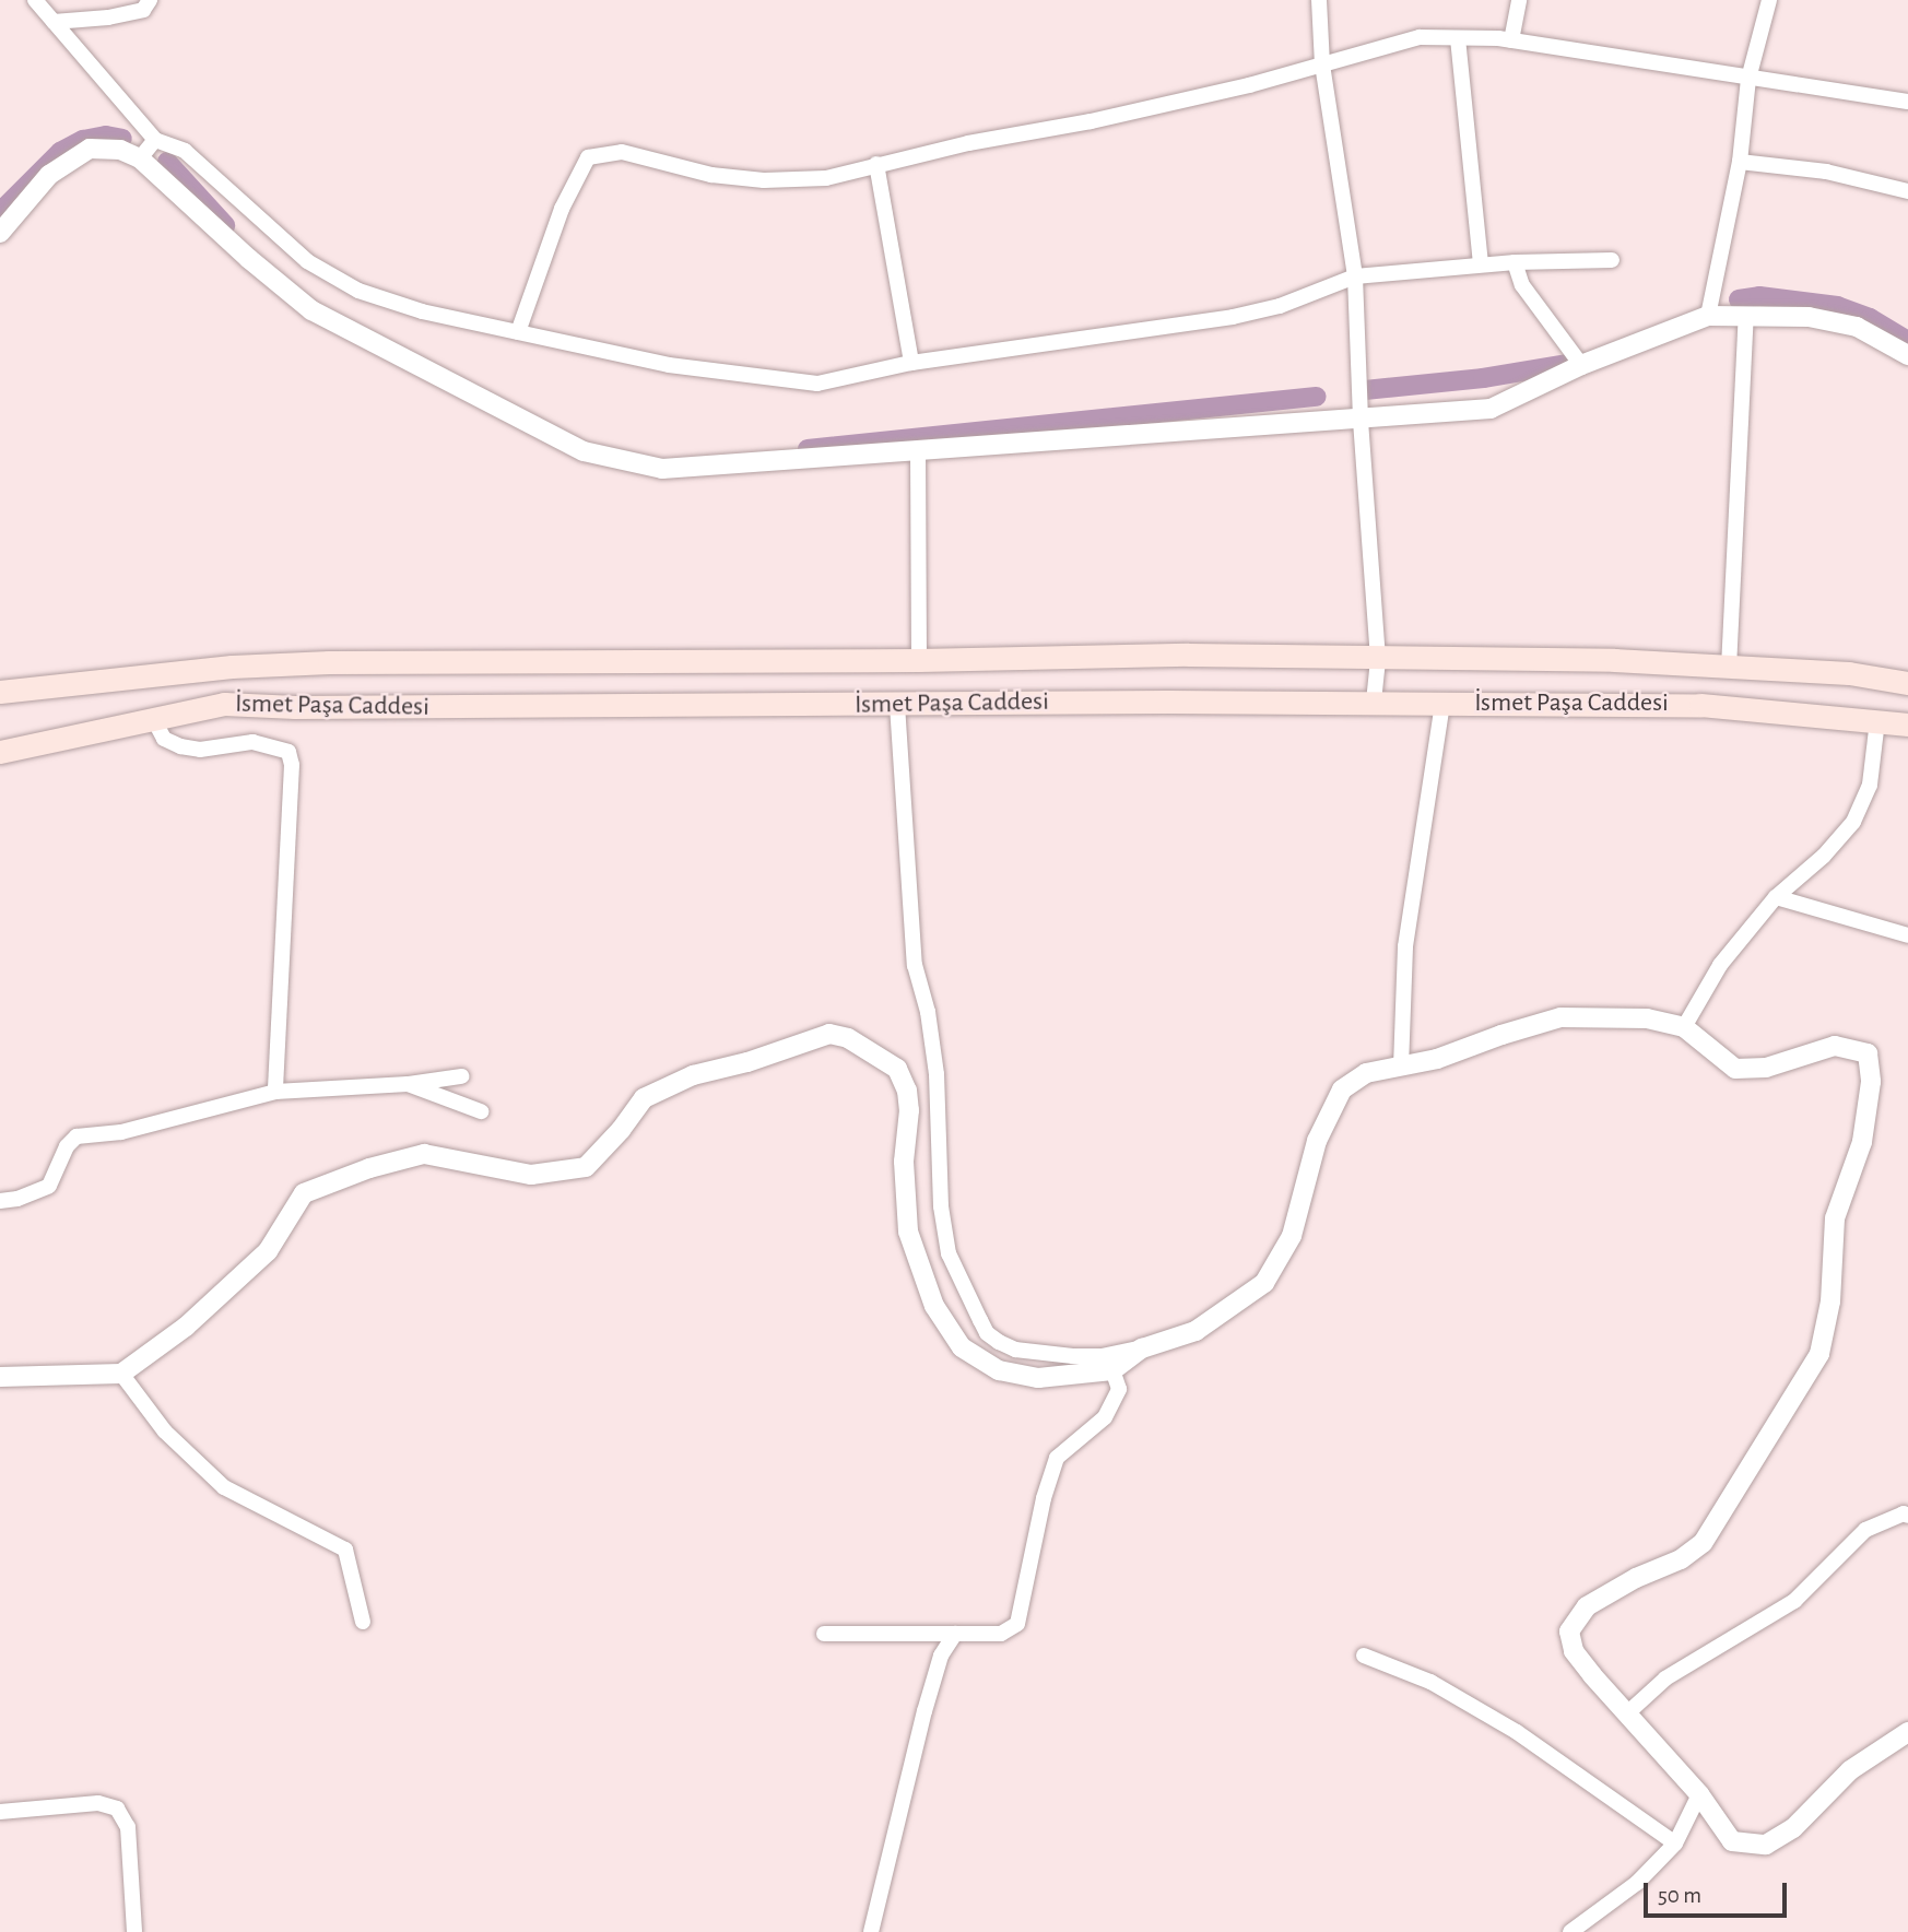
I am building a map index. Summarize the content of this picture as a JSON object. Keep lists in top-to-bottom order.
{
  "streets": {
    "main road": ["İsmet Paşa Caddesi"]
  },
  "scale_bar": "50 m"
}
